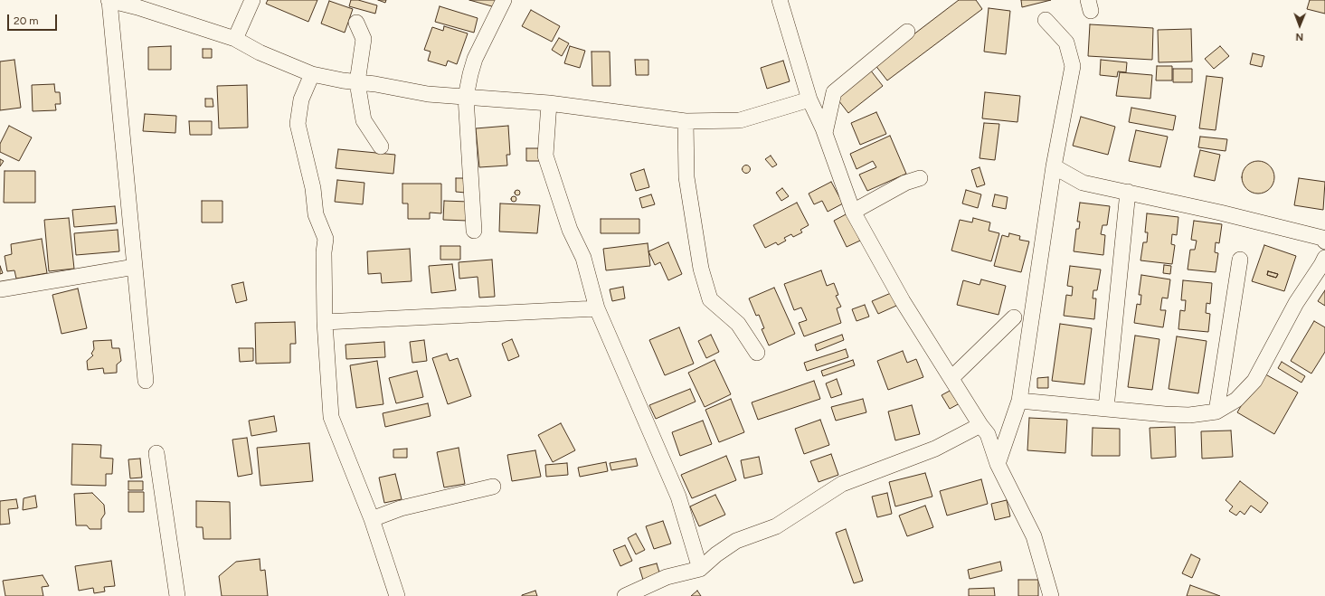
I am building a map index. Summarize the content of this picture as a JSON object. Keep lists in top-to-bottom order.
{
  "scale_bar": "20 m",
  "north": "bottom"
}
